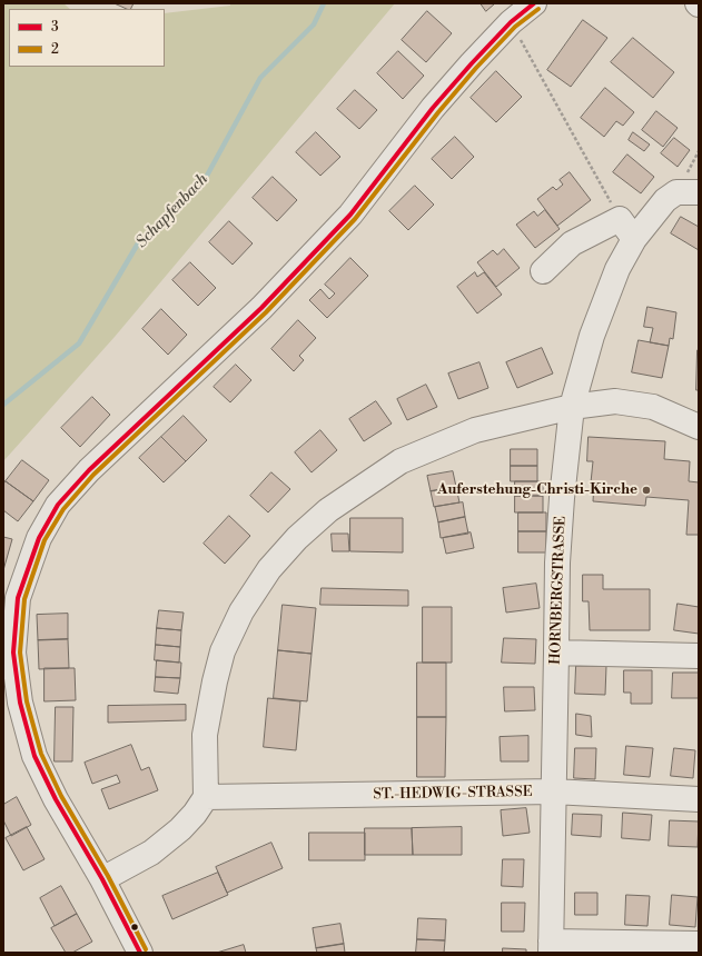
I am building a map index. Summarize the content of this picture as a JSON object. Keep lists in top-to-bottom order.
{
  "streets": {
    "street": ["HORNBERGSTRASSE", "ST.-HEDWIG-STRASSE"]
  },
  "crossings": [
    ["HORNBERGSTRASSE", "ST.-HEDWIG-STRASSE"]
  ],
  "water": ["Schapfenbach"],
  "places": ["Auferstehung-Christi-Kirche"],
  "lines": ["transit line 3", "transit line 2"],
  "legend": ["3", "2"]
}
